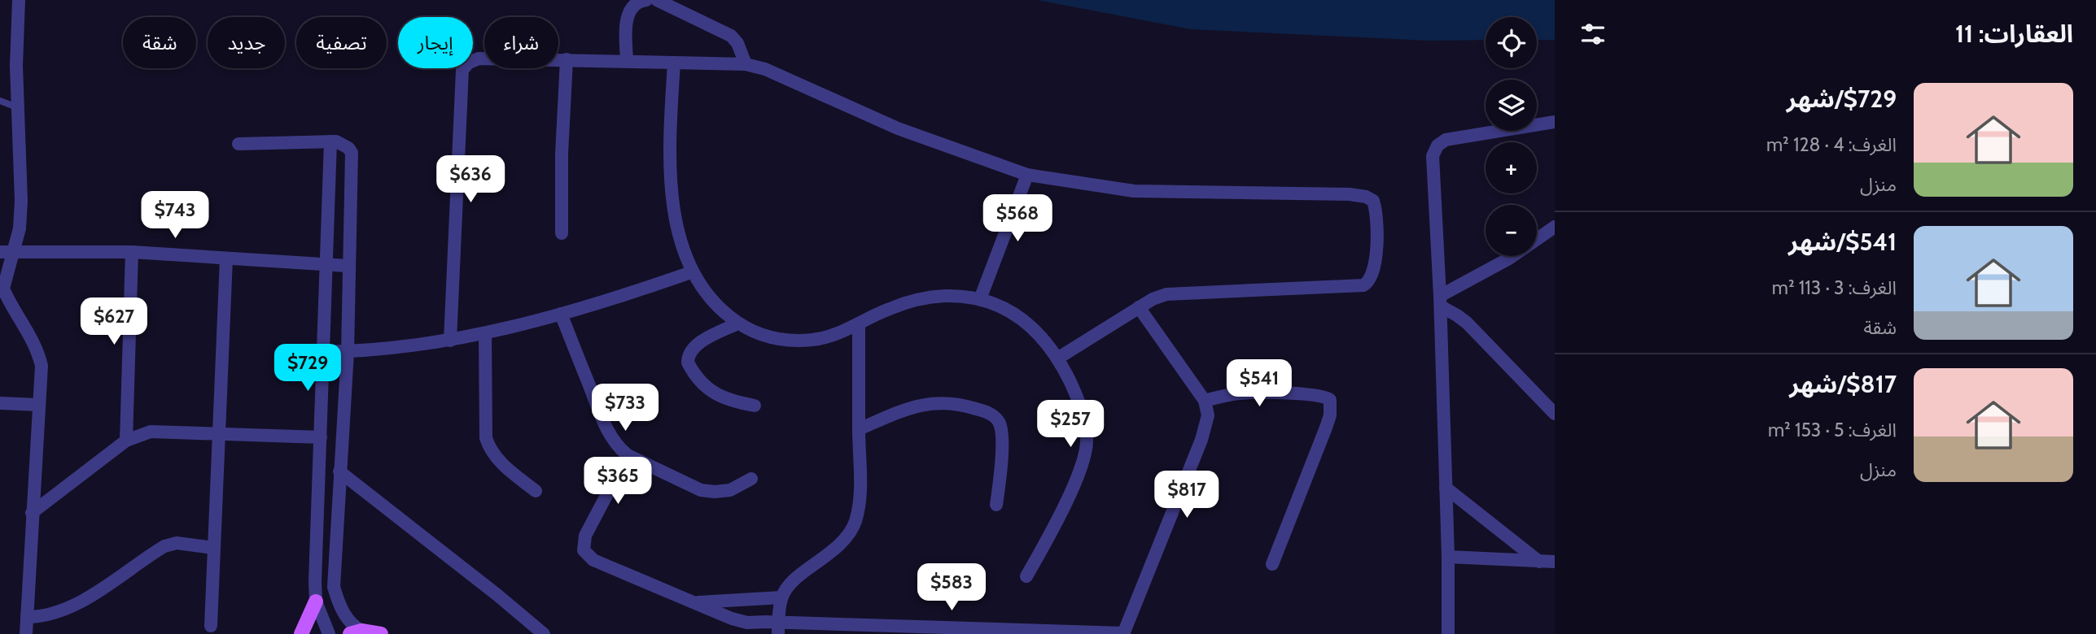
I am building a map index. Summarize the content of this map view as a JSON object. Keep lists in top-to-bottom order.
{
  "page": {
    "heading": "العقارات: 11",
    "map_buttons": ["+", "−"],
    "chip": [
      "شراء",
      "إيجار",
      "تصفية",
      "جديد",
      "شقة"
    ],
    "list": [
      {
        "name": "$729/شهر",
        "note": "الغرف: 4 · 128 m² · منزل"
      },
      {
        "name": "$541/شهر",
        "note": "الغرف: 3 · 113 m² · شقة"
      },
      {
        "name": "$817/شهر",
        "note": "الغرف: 5 · 153 m² · منزل"
      }
    ],
    "price": [
      "$636",
      "$743",
      "$568",
      "$627",
      "$729",
      "$541",
      "$733",
      "$257",
      "$365",
      "$817",
      "$583"
    ]
  }
}
